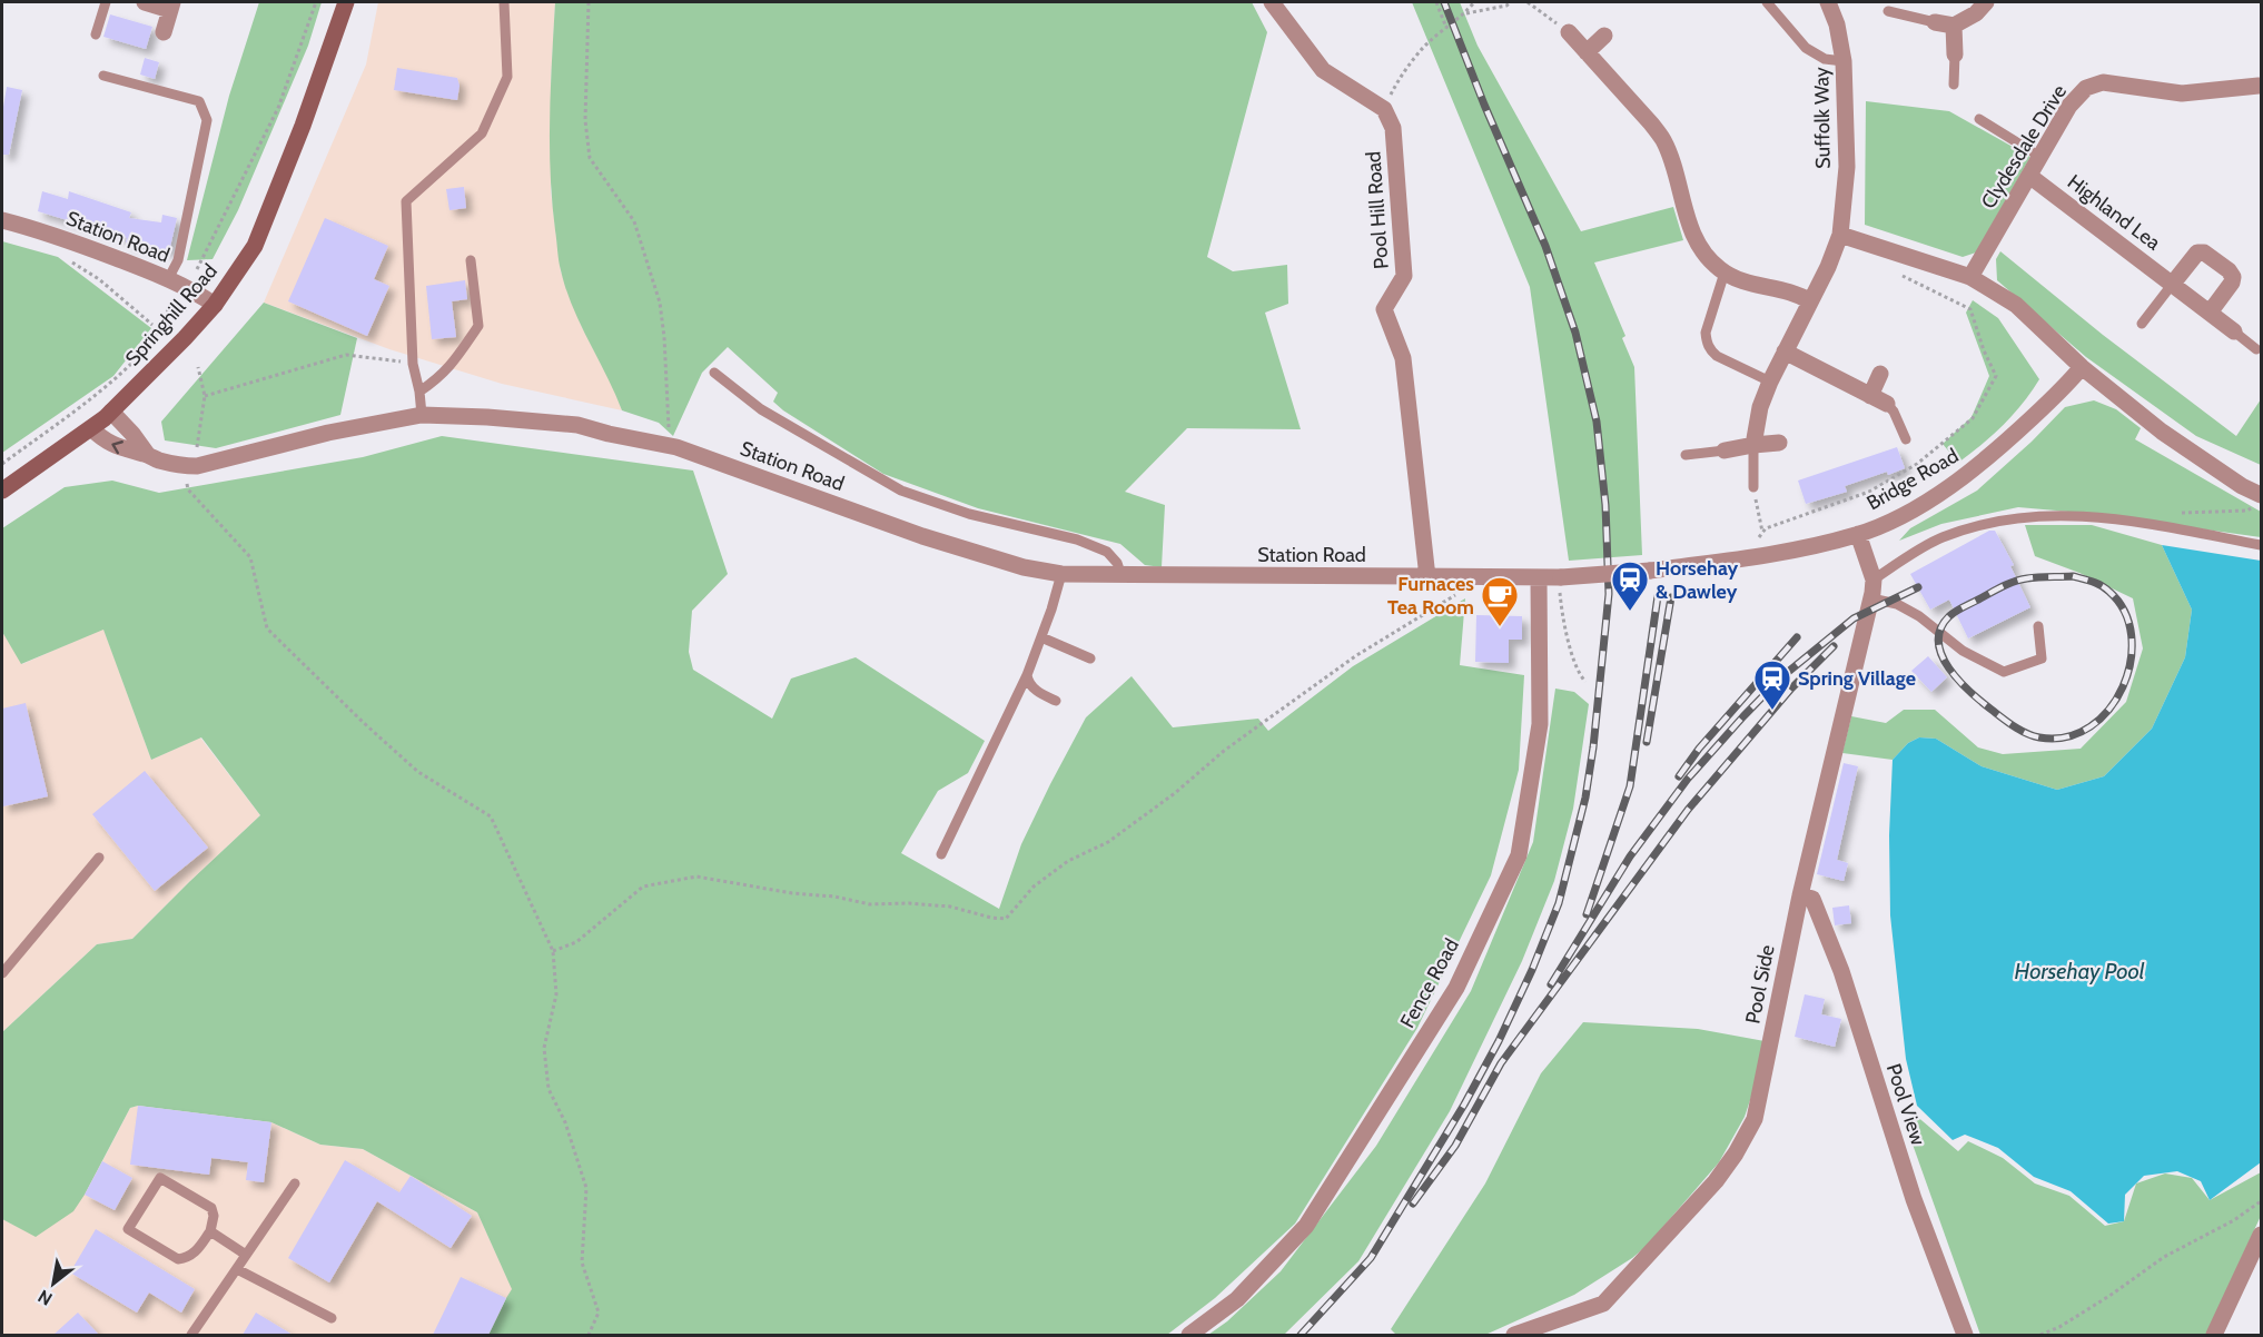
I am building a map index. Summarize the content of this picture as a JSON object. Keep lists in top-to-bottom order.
{
  "streets": {
    "main road": ["Springhill Road"],
    "street": [
      "Suffolk Way",
      "Clydesdale Drive",
      "Pool Hill Road",
      "Highland Lea",
      "Station Road",
      "Bridge Road",
      "Fence Road",
      "Pool Side",
      "Pool View"
    ]
  },
  "crossings": [
    ["Clydesdale Drive", "Highland Lea"],
    ["Pool Hill Road", "Station Road"],
    ["Pool Hill Road", "Bridge Road"],
    ["Station Road", "Springhill Road"],
    ["Station Road", "Bridge Road"],
    ["Bridge Road", "Fence Road"],
    ["Bridge Road", "Pool Side"],
    ["Pool Side", "Pool View"]
  ],
  "water": ["Horsehay Pool"],
  "places": {
    "station": ["Horsehay & Dawley", "Spring Village"],
    "cafe": ["Furnaces Tea Room"]
  },
  "north": "bottom left"
}
